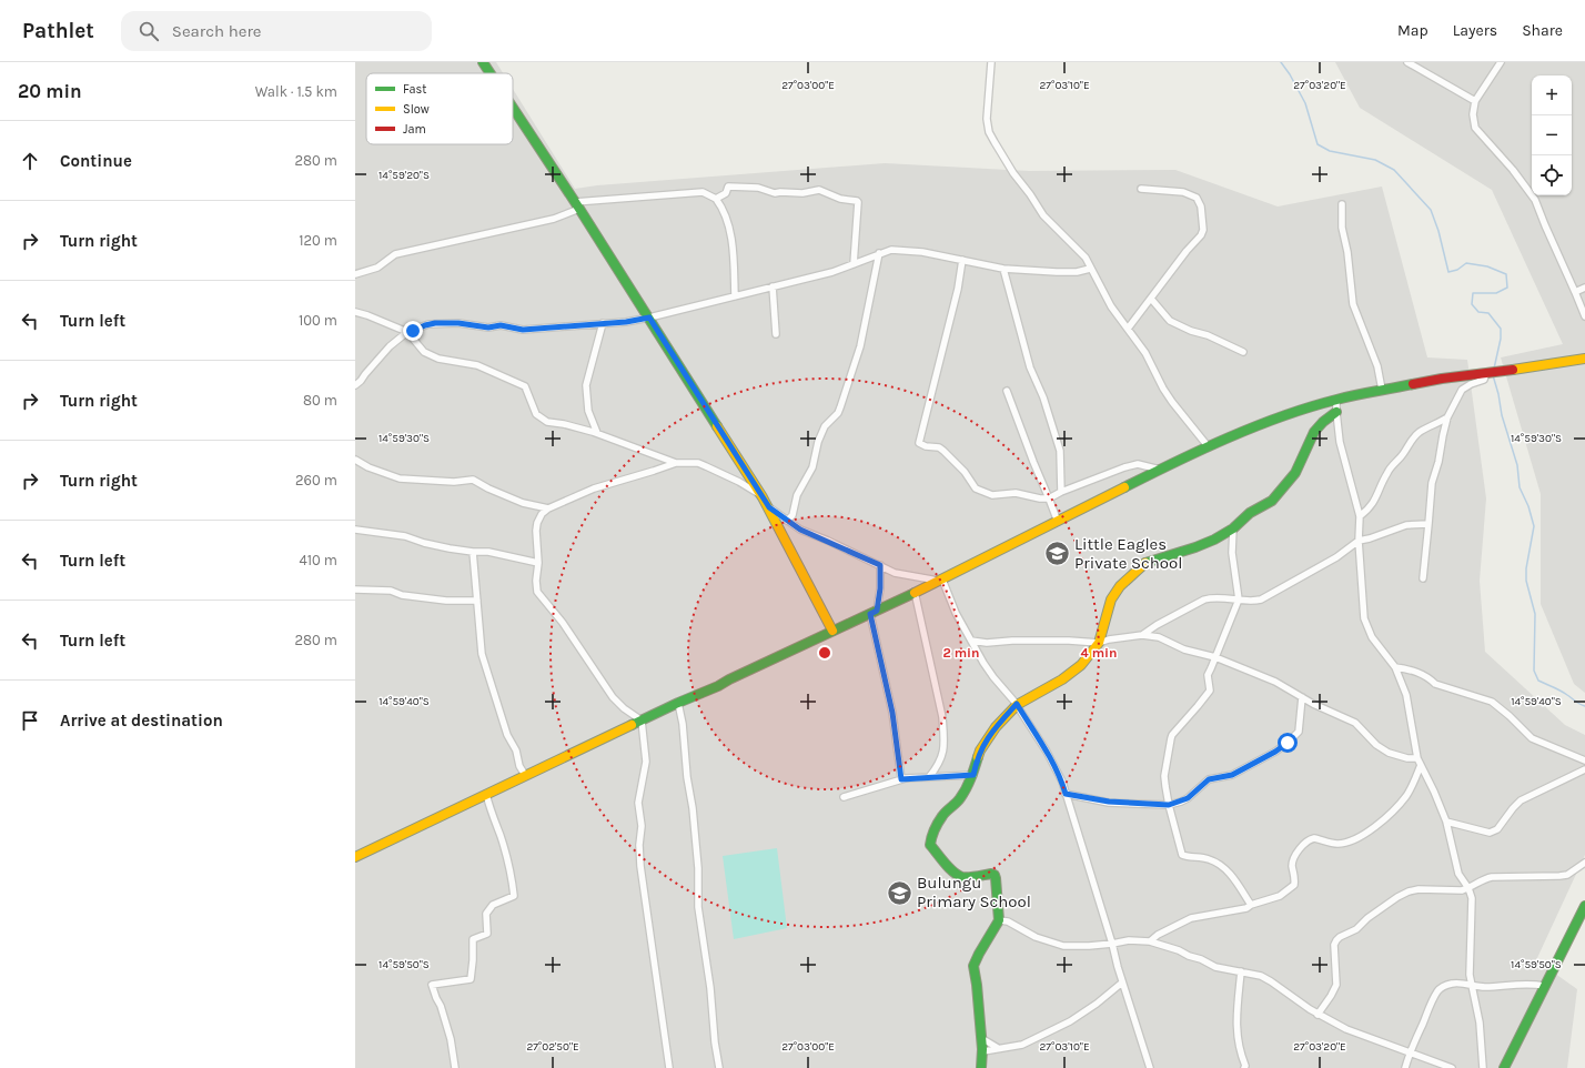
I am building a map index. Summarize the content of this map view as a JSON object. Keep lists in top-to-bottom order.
{
  "places": {
    "school or university": ["Little Eagles Private School", "Bulungu Primary School"]
  },
  "legend": ["Fast", "Slow", "Jam"],
  "page": {
    "header": "Pathlet",
    "search": "Search here",
    "nav": ["Map", "Layers", "Share"],
    "heading": ["20 min", "Walk · 1.5 km"],
    "map_buttons": ["+", "−"],
    "list": [
      ["Continue", "280 m"],
      ["Turn right", "120 m"],
      ["Turn left", "100 m"],
      ["Turn right", "80 m"],
      ["Turn right", "260 m"],
      ["Turn left", "410 m"],
      ["Turn left", "280 m"],
      "Arrive at destination"
    ]
  },
  "coordinates": [
    "27°03'00\"E",
    "27°03'10\"E",
    "27°03'20\"E",
    "14°59'20\"S",
    "14°59'30\"S",
    "14°59'40\"S",
    "14°59'50\"S",
    "27°02'50\"E"
  ],
  "rings": ["2 min", "4 min"]
}
